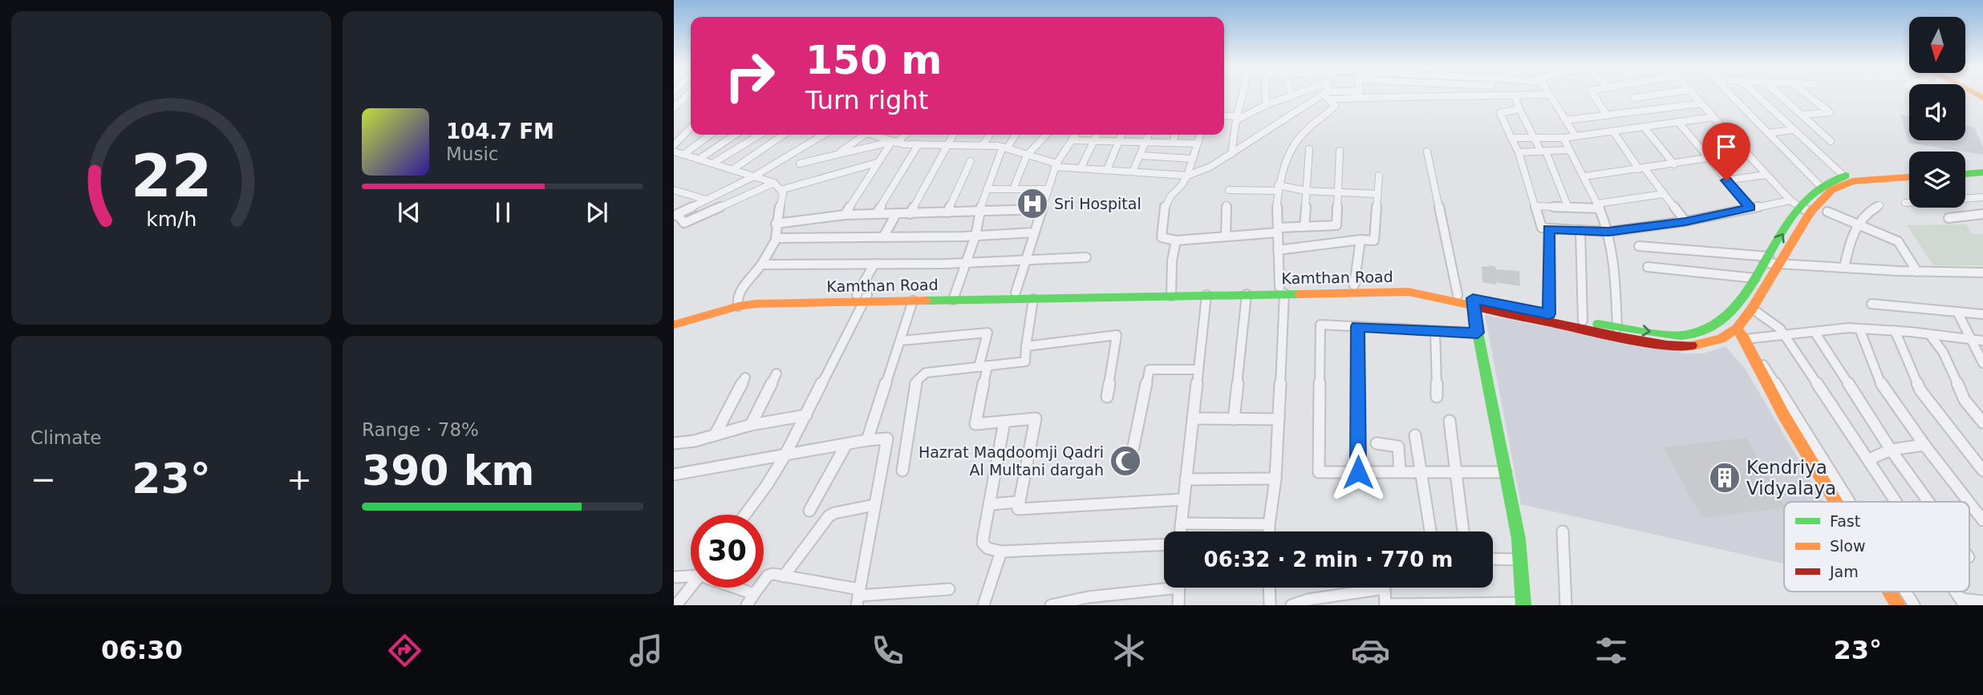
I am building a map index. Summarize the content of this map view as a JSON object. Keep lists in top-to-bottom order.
{
  "streets": {
    "main road": ["Kamthan Road"]
  },
  "places": {
    "hospital": ["Sri Hospital"],
    "mosque": ["Hazrat Maqdoomji Qadri Al Multani dargah"],
    "building": ["Kendriya Vidyalaya"]
  },
  "legend": ["Fast", "Slow", "Jam"],
  "north": "bottom",
  "page": {
    "turn": ["150 m", "Turn right"],
    "song": ["104.7 FM", "Music"],
    "tile": [
      "Climate",
      ["Range · 78%", "390 km"]
    ],
    "heat": ["−", "23°", "+"],
    "limit": "30",
    "trip": "06:32 · 2 min · 770 m",
    "tabs": ["06:30", "23°"],
    "gauge": ["22", "km/h"]
  }
}
